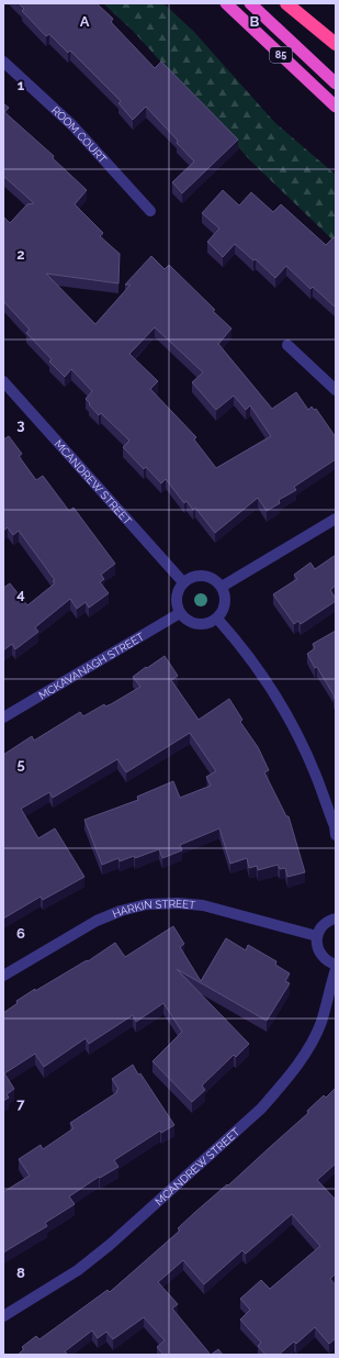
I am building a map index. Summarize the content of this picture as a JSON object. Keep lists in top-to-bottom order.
{
  "streets": {
    "highway": ["85"],
    "street": [
      "ROOM COURT",
      "MCANDREW STREET",
      "MCKAVANAGH STREET",
      "HARKIN STREET"
    ]
  },
  "crossings": [
    ["MCANDREW STREET", "MCKAVANAGH STREET"]
  ],
  "grid": {
    "columns": ["A", "B"],
    "rows": [
      "1",
      "2",
      "3",
      "4",
      "5",
      "6",
      "7",
      "8"
    ]
  }
}
